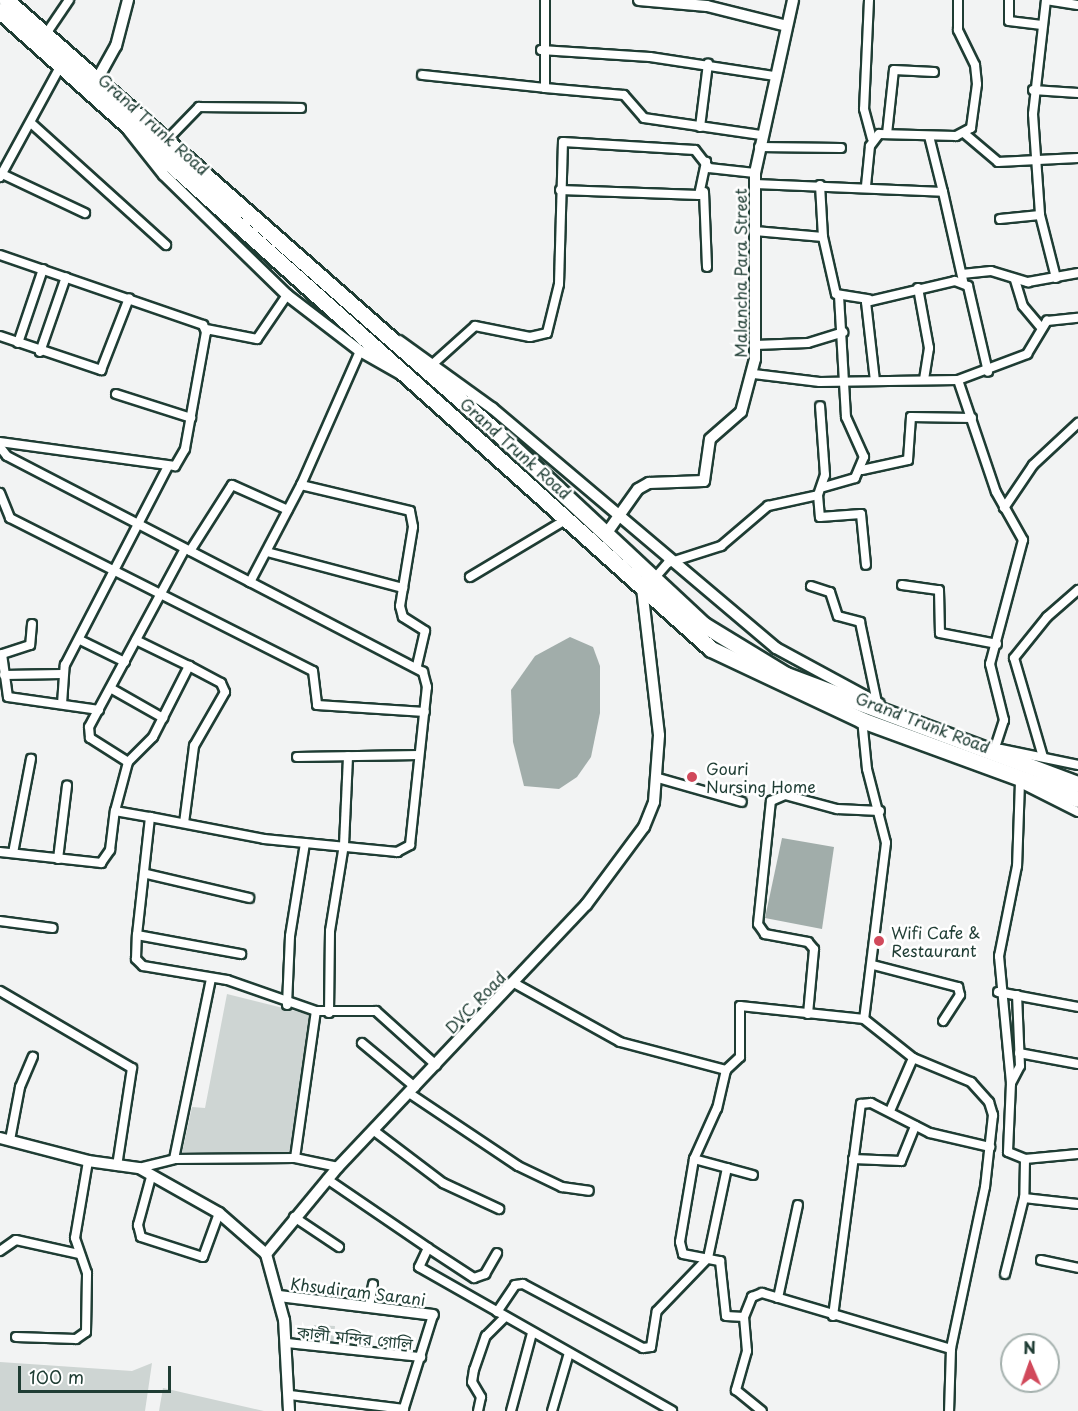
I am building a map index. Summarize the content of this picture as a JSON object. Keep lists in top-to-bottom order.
{
  "streets": {
    "highway": ["Grand Trunk Road"],
    "street": [
      "Malancha Para Street",
      "DVC Road",
      "Khsudiram Sarani",
      "কালী মন্দির গোলি"
    ]
  },
  "crossings": [
    ["Grand Trunk Road", "Malancha Para Street"],
    ["Grand Trunk Road", "DVC Road"]
  ],
  "places": ["Gouri Nursing Home", "Wifi Cafe & Restaurant"],
  "scale_bar": "100 m",
  "north": "top"
}
